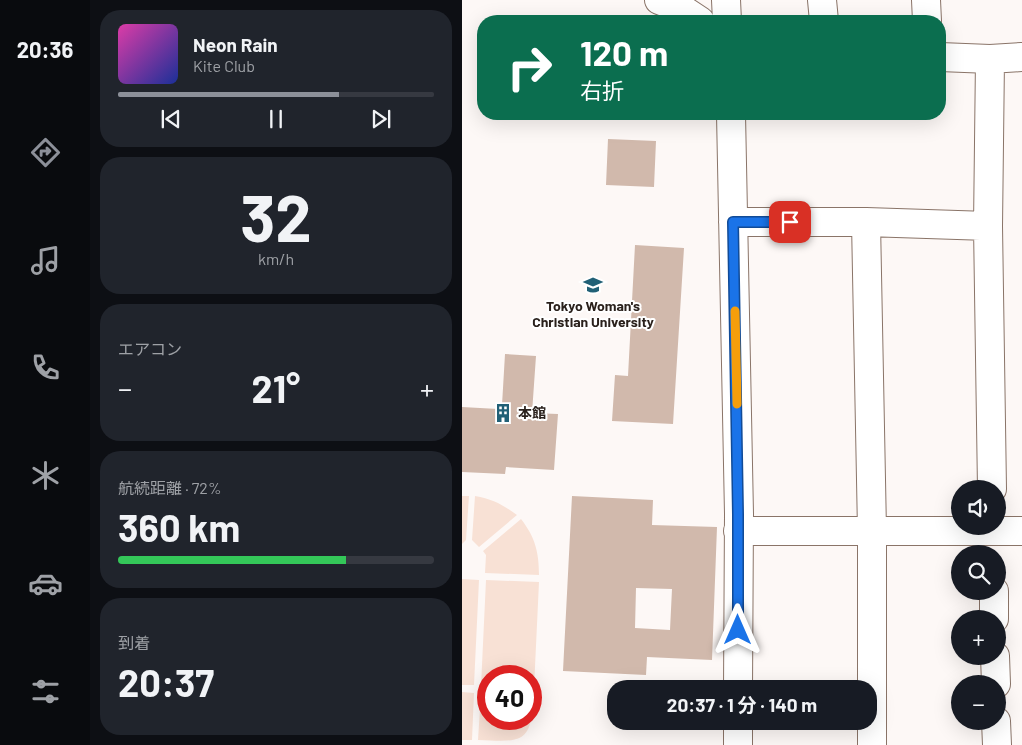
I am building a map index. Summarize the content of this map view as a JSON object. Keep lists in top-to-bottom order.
{
  "places": {
    "school or university": ["Tokyo Woman's Christian University"],
    "building": ["本館"]
  },
  "page": {
    "tabs": "20:36",
    "turn": ["120 m", "右折"],
    "song": ["Neon Rain", "Kite Club"],
    "tile": [
      ["32", "km/h"],
      "エアコン",
      ["航続距離 · 72%", "360 km"],
      ["到着", "20:37"]
    ],
    "heat": ["−", "21°", "+"],
    "map_buttons": ["+", "−"],
    "limit": "40",
    "trip": "20:37 · 1 分 · 140 m"
  }
}
